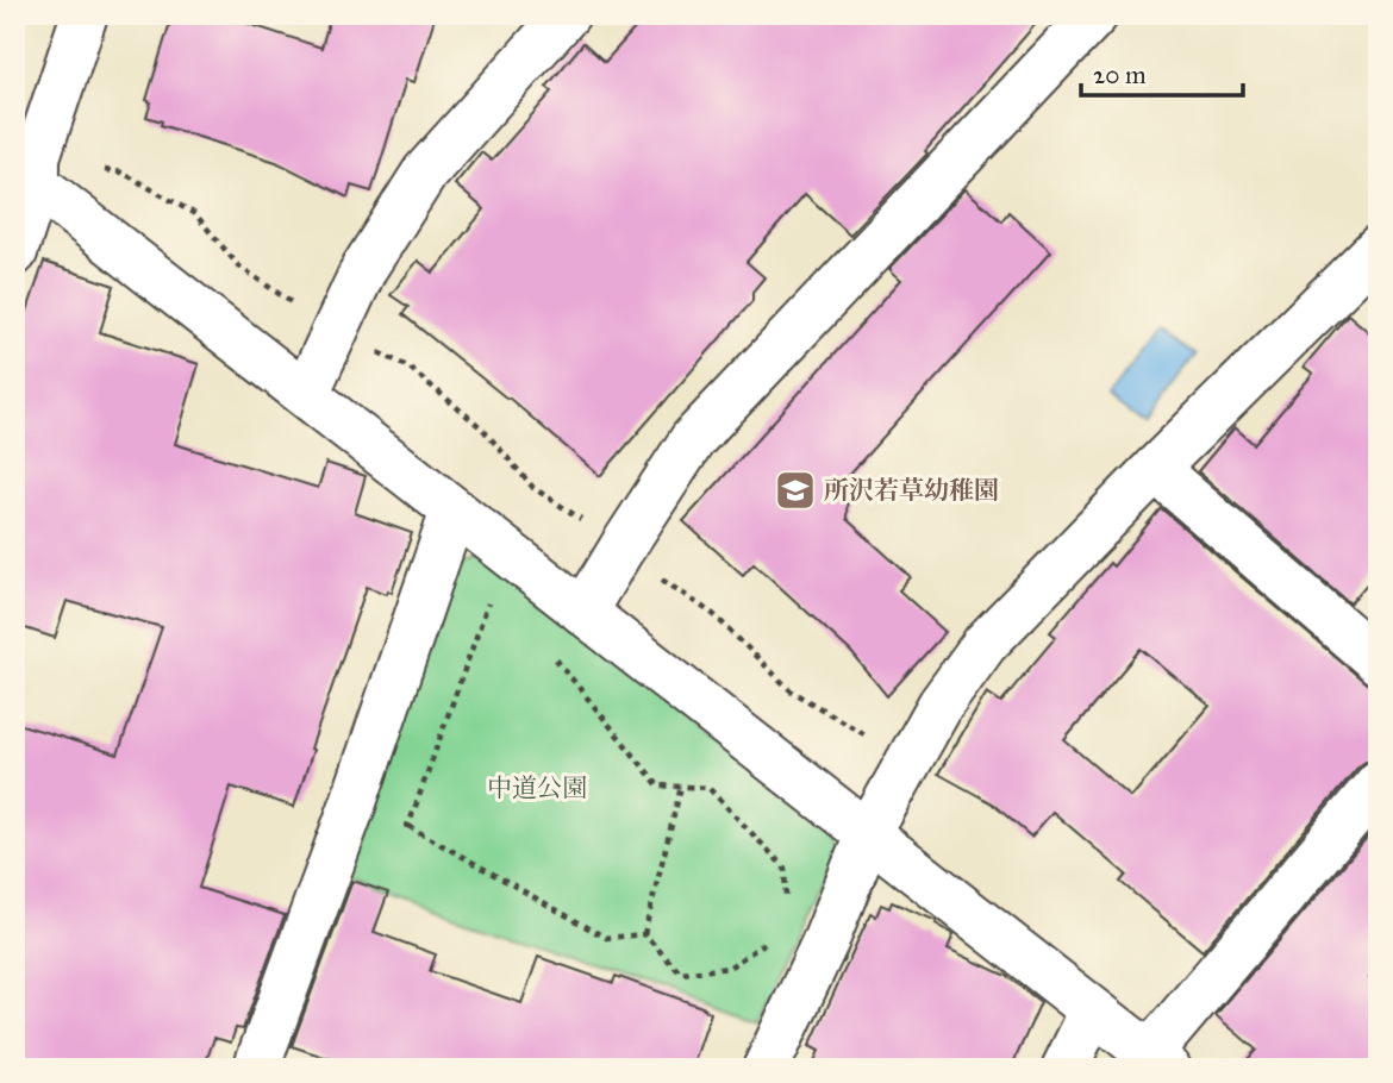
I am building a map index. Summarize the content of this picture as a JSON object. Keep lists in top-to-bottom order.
{
  "parks": ["中道公園"],
  "places": {
    "school or university": ["所沢若草幼稚園"]
  },
  "scale_bar": "20 m"
}
